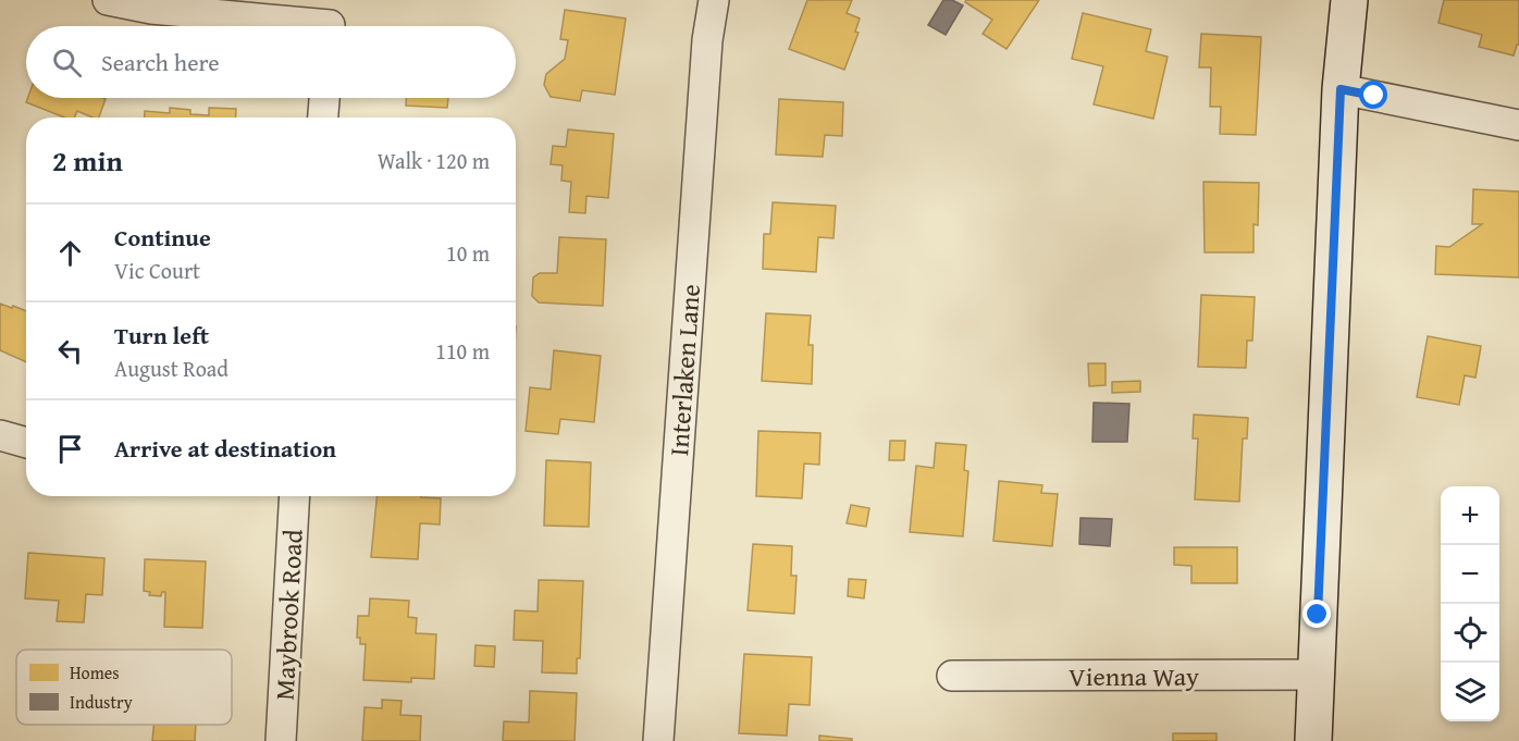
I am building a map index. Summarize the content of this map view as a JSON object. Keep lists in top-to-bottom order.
{
  "streets": {
    "street": ["Interlaken Lane", "Maybrook Road", "Vienna Way"]
  },
  "legend": ["Homes", "Industry"],
  "page": {
    "search": "Search here",
    "heading": ["2 min", "Walk · 120 m"],
    "list": [
      ["Continue", "Vic Court", "10 m"],
      ["Turn left", "August Road", "110 m"],
      "Arrive at destination"
    ],
    "map_buttons": ["+", "−"]
  }
}
